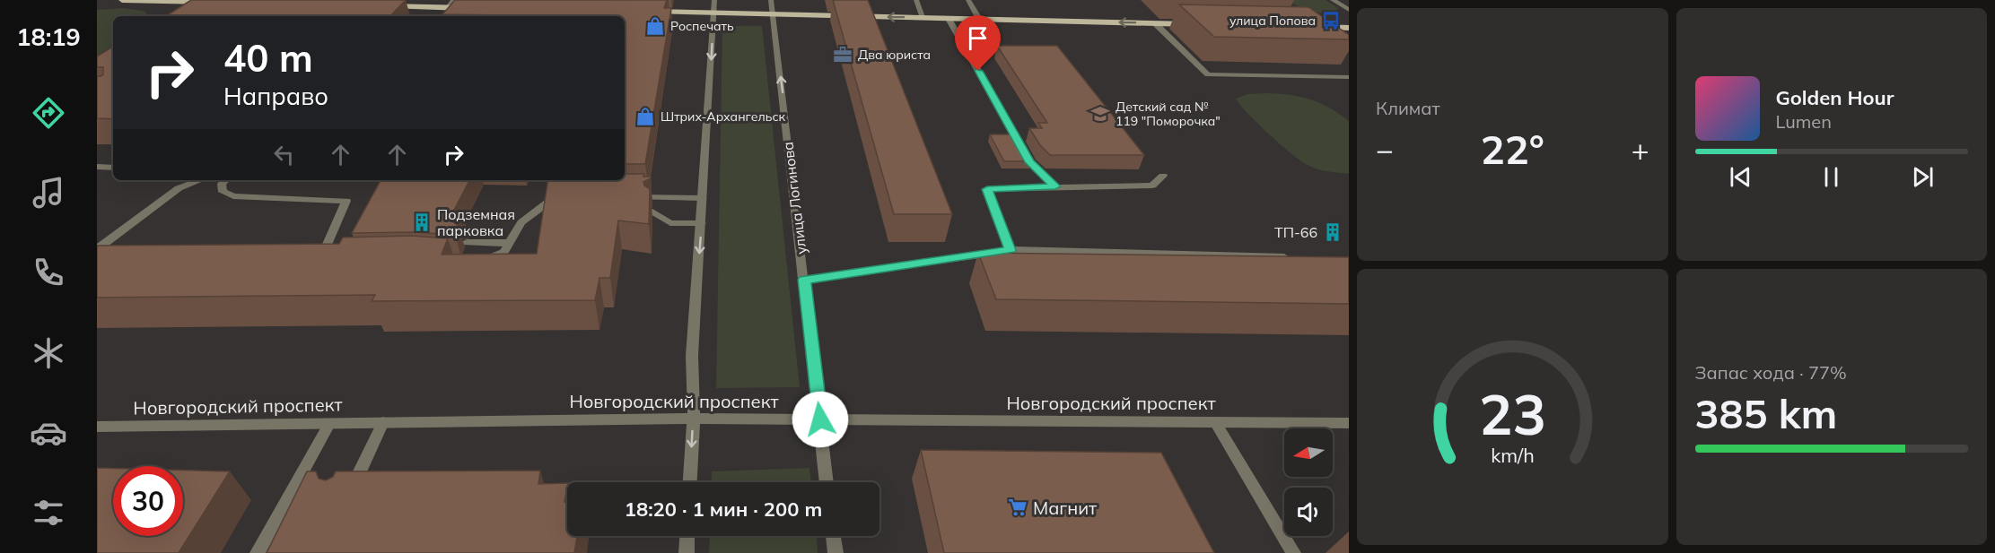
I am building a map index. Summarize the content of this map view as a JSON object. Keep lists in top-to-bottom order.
{
  "streets": {
    "street": ["улица Логинова", "Новгородский проспект"]
  },
  "crossings": [
    ["улица Логинова", "Новгородский проспект"]
  ],
  "places": {
    "bus stop": ["улица Попова"],
    "shop": ["Роспечать", "Штрих-Архангельск"],
    "office": ["Два юриста"],
    "school or university": ["Детский сад № 119 \"Поморочка\""],
    "building": ["Подземная парковка", "ТП-66"],
    "supermarket": ["Магнит"]
  },
  "north": "left",
  "page": {
    "tabs": "18:19",
    "tile": [
      "Климат",
      ["Запас хода · 77%", "385 km"]
    ],
    "turn": ["40 m", "Направо"],
    "song": ["Golden Hour", "Lumen"],
    "heat": ["−", "22°", "+"],
    "limit": "30",
    "trip": "18:20 · 1 мин · 200 m",
    "gauge": ["23", "km/h"]
  }
}
